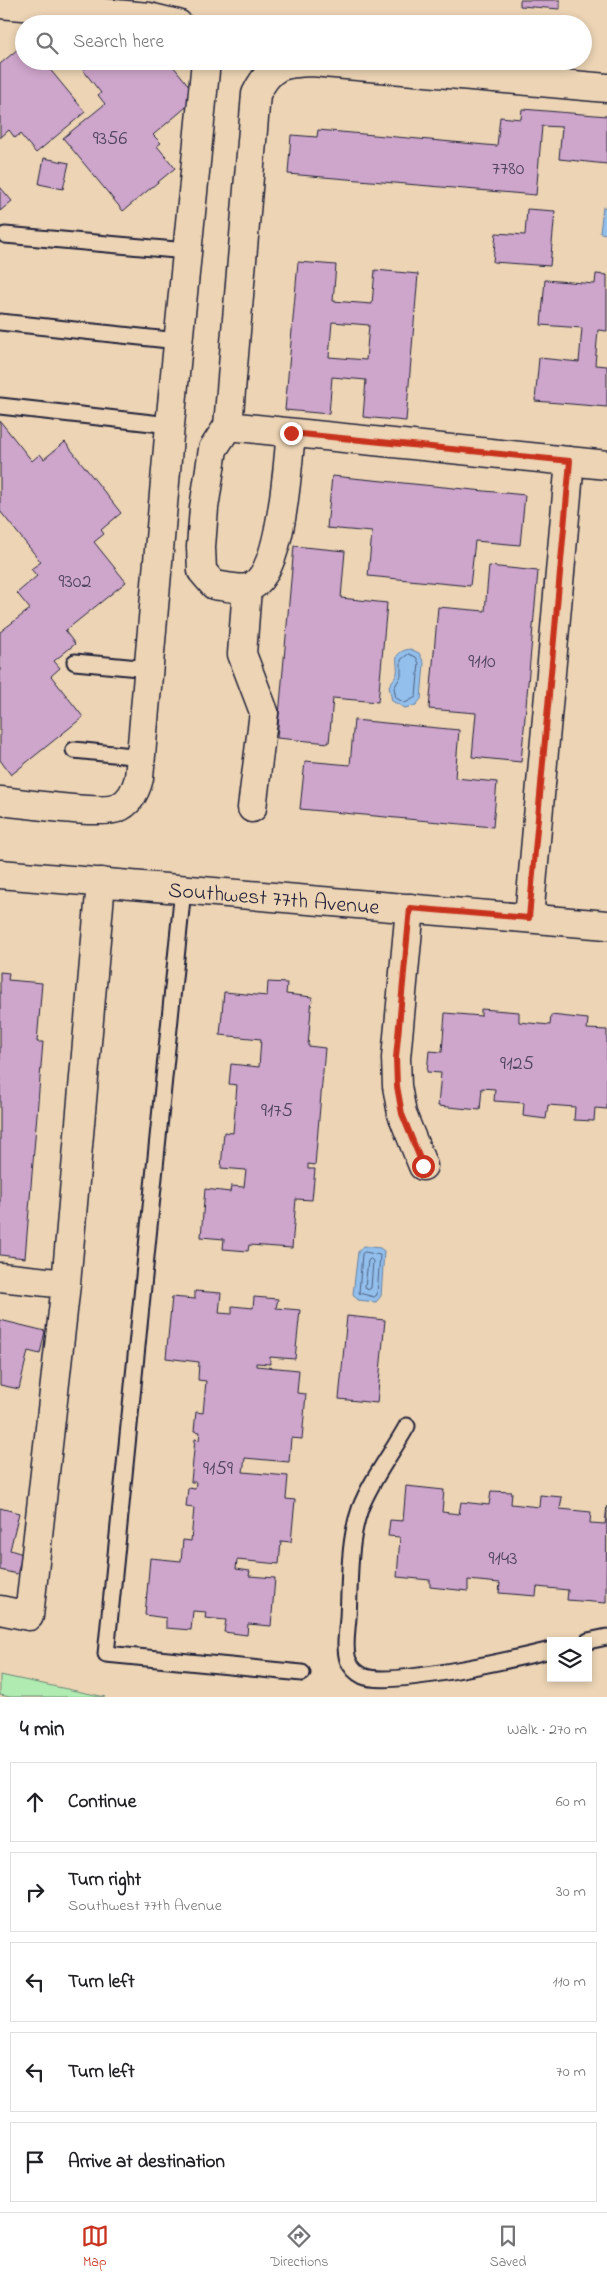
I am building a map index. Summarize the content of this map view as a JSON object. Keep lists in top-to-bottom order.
{
  "streets": {
    "street": ["Southwest 77th Avenue"]
  },
  "house_numbers": [
    "9356",
    "7780",
    "9302",
    "9110",
    "9125",
    "9175",
    "9159",
    "9143"
  ],
  "page": {
    "search": "Search here",
    "heading": ["4 min", "Walk · 270 m"],
    "list": [
      ["Continue", "60 m"],
      ["Turn right", "Southwest 77th Avenue", "30 m"],
      ["Turn left", "110 m"],
      ["Turn left", "70 m"],
      "Arrive at destination"
    ],
    "nav": ["Map", "Directions", "Saved"]
  }
}
